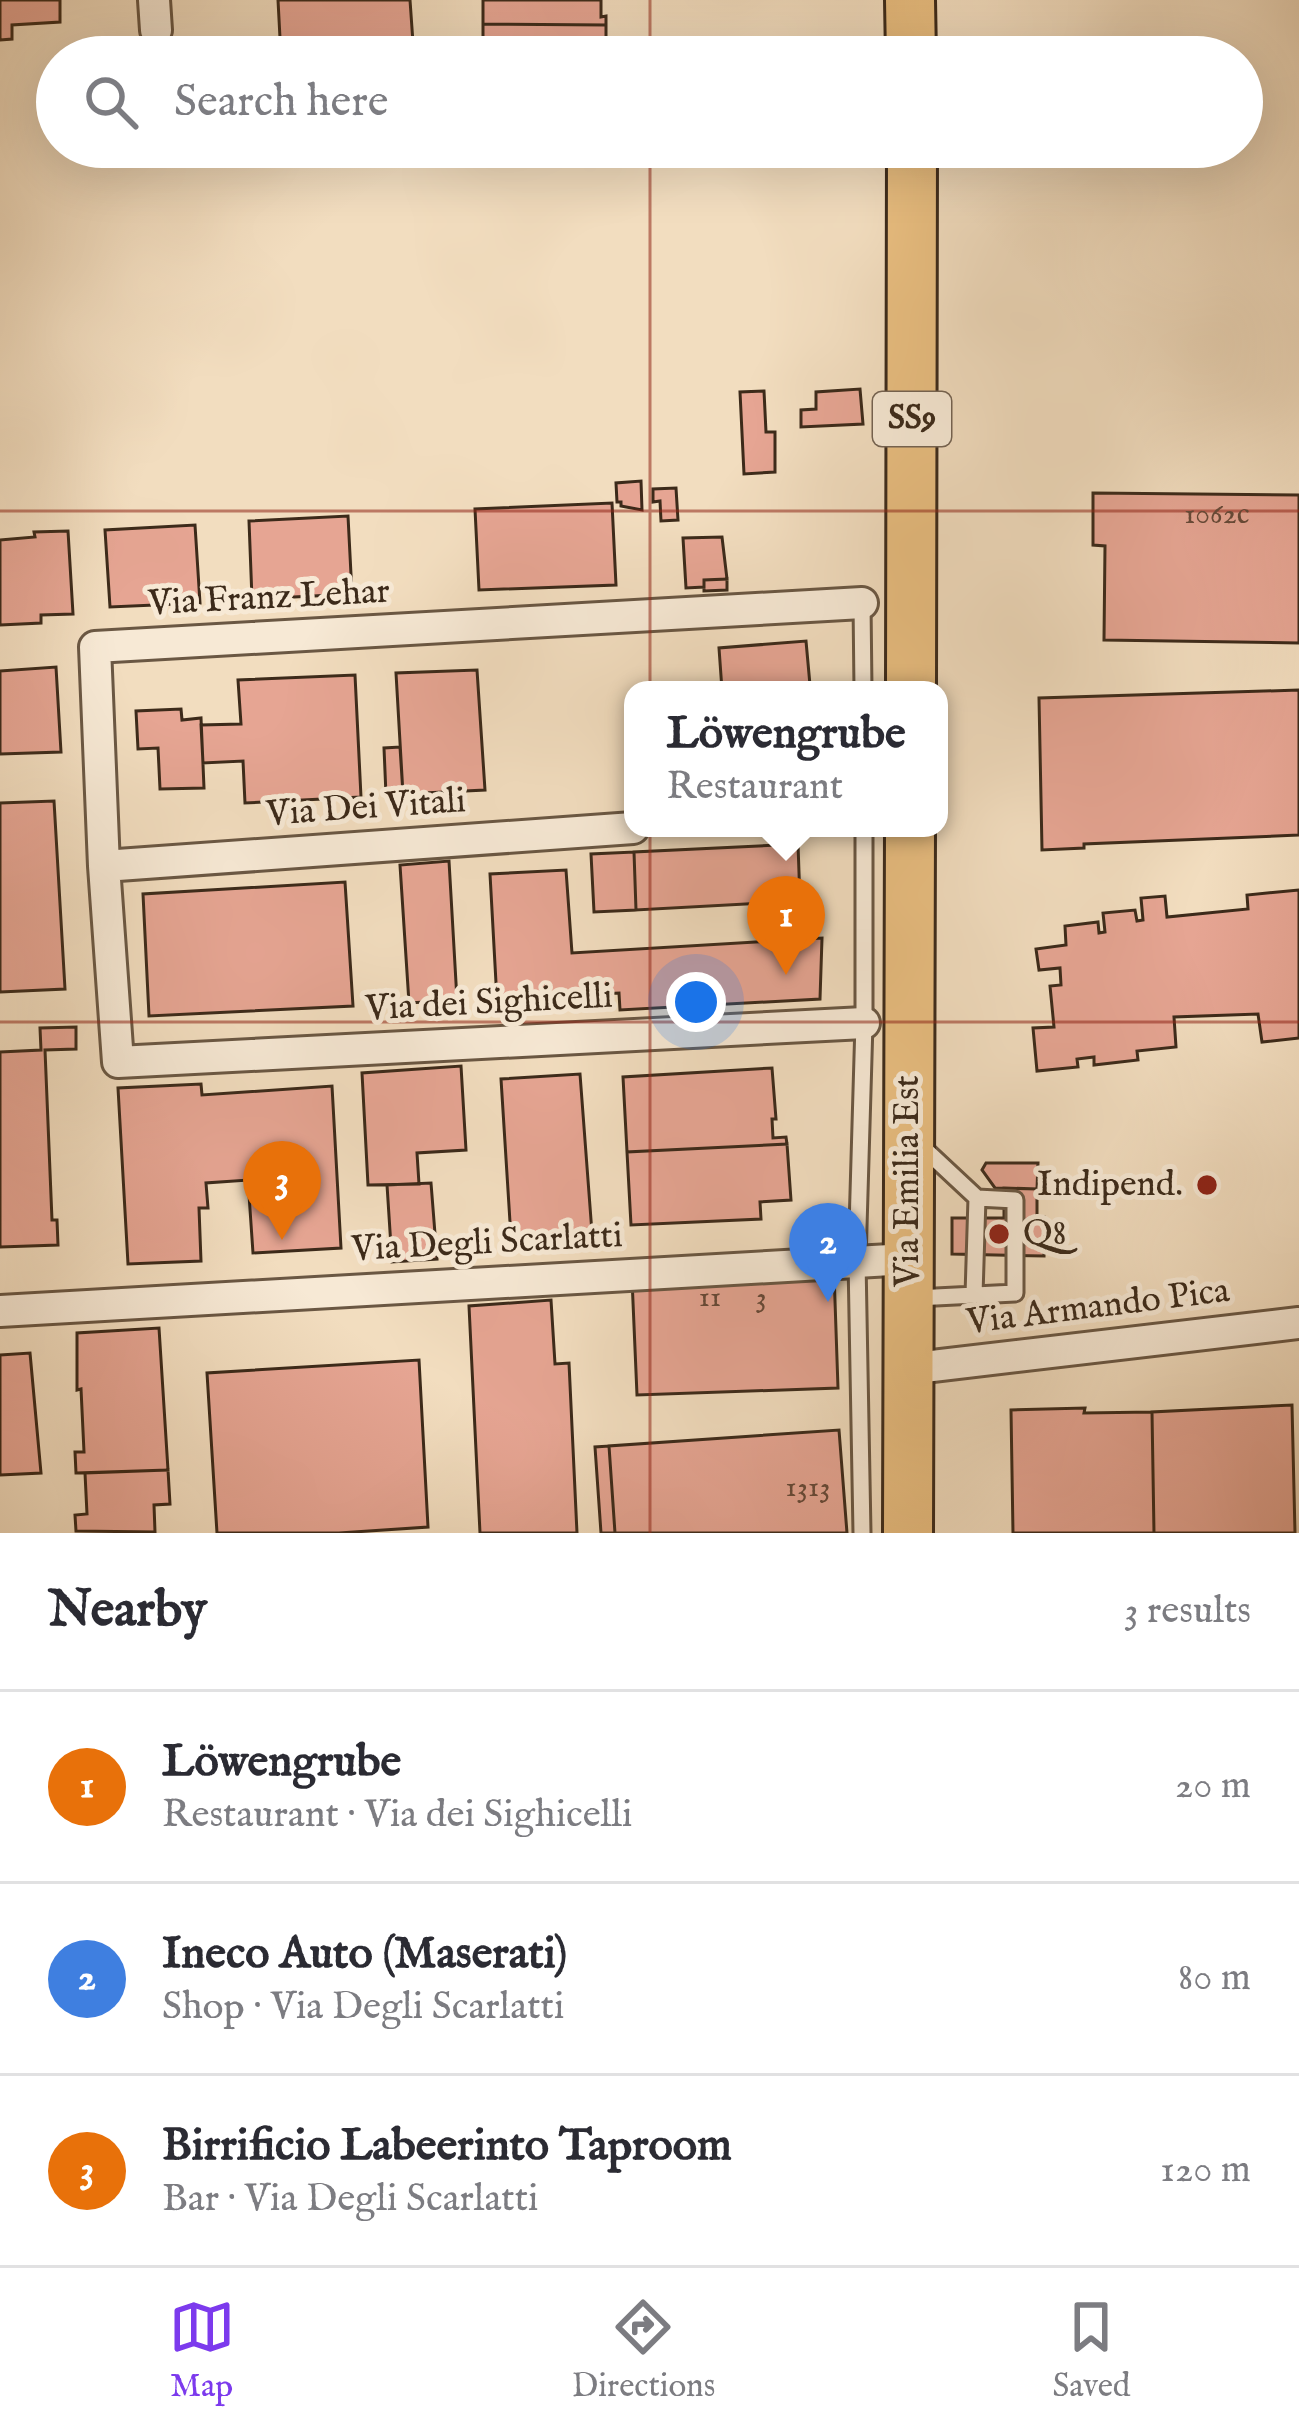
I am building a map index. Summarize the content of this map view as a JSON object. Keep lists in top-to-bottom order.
{
  "streets": {
    "main road": ["SS9", "Via Emilia Est"],
    "street": [
      "Via Franz Lehar",
      "Via Dei Vitali",
      "Via dei Sighicelli",
      "Via Degli Scarlatti",
      "Via Armando Pica"
    ]
  },
  "crossings": [
    ["Via Franz Lehar", "Via Dei Vitali"],
    ["Via Franz Lehar", "Via dei Sighicelli"],
    ["Via Emilia Est", "Via Degli Scarlatti"],
    ["Via Emilia Est", "Via Armando Pica"]
  ],
  "places": ["Indipend.", "Q8"],
  "house_numbers": [
    "1062c",
    "11",
    "3",
    "1313"
  ],
  "page": {
    "search": "Search here",
    "popup": ["Löwengrube", "Restaurant"],
    "pins": ["1", "3", "2"],
    "heading": ["Nearby", "3 results"],
    "list": [
      {
        "mark": "1",
        "name": "Löwengrube",
        "note": "Restaurant · Via dei Sighicelli",
        "value": "20 m"
      },
      {
        "mark": "2",
        "name": "Ineco Auto (Maserati)",
        "note": "Shop · Via Degli Scarlatti",
        "value": "80 m"
      },
      {
        "mark": "3",
        "name": "Birrificio Labeerinto Taproom",
        "note": "Bar · Via Degli Scarlatti",
        "value": "120 m"
      }
    ],
    "nav": ["Map", "Directions", "Saved"]
  }
}
